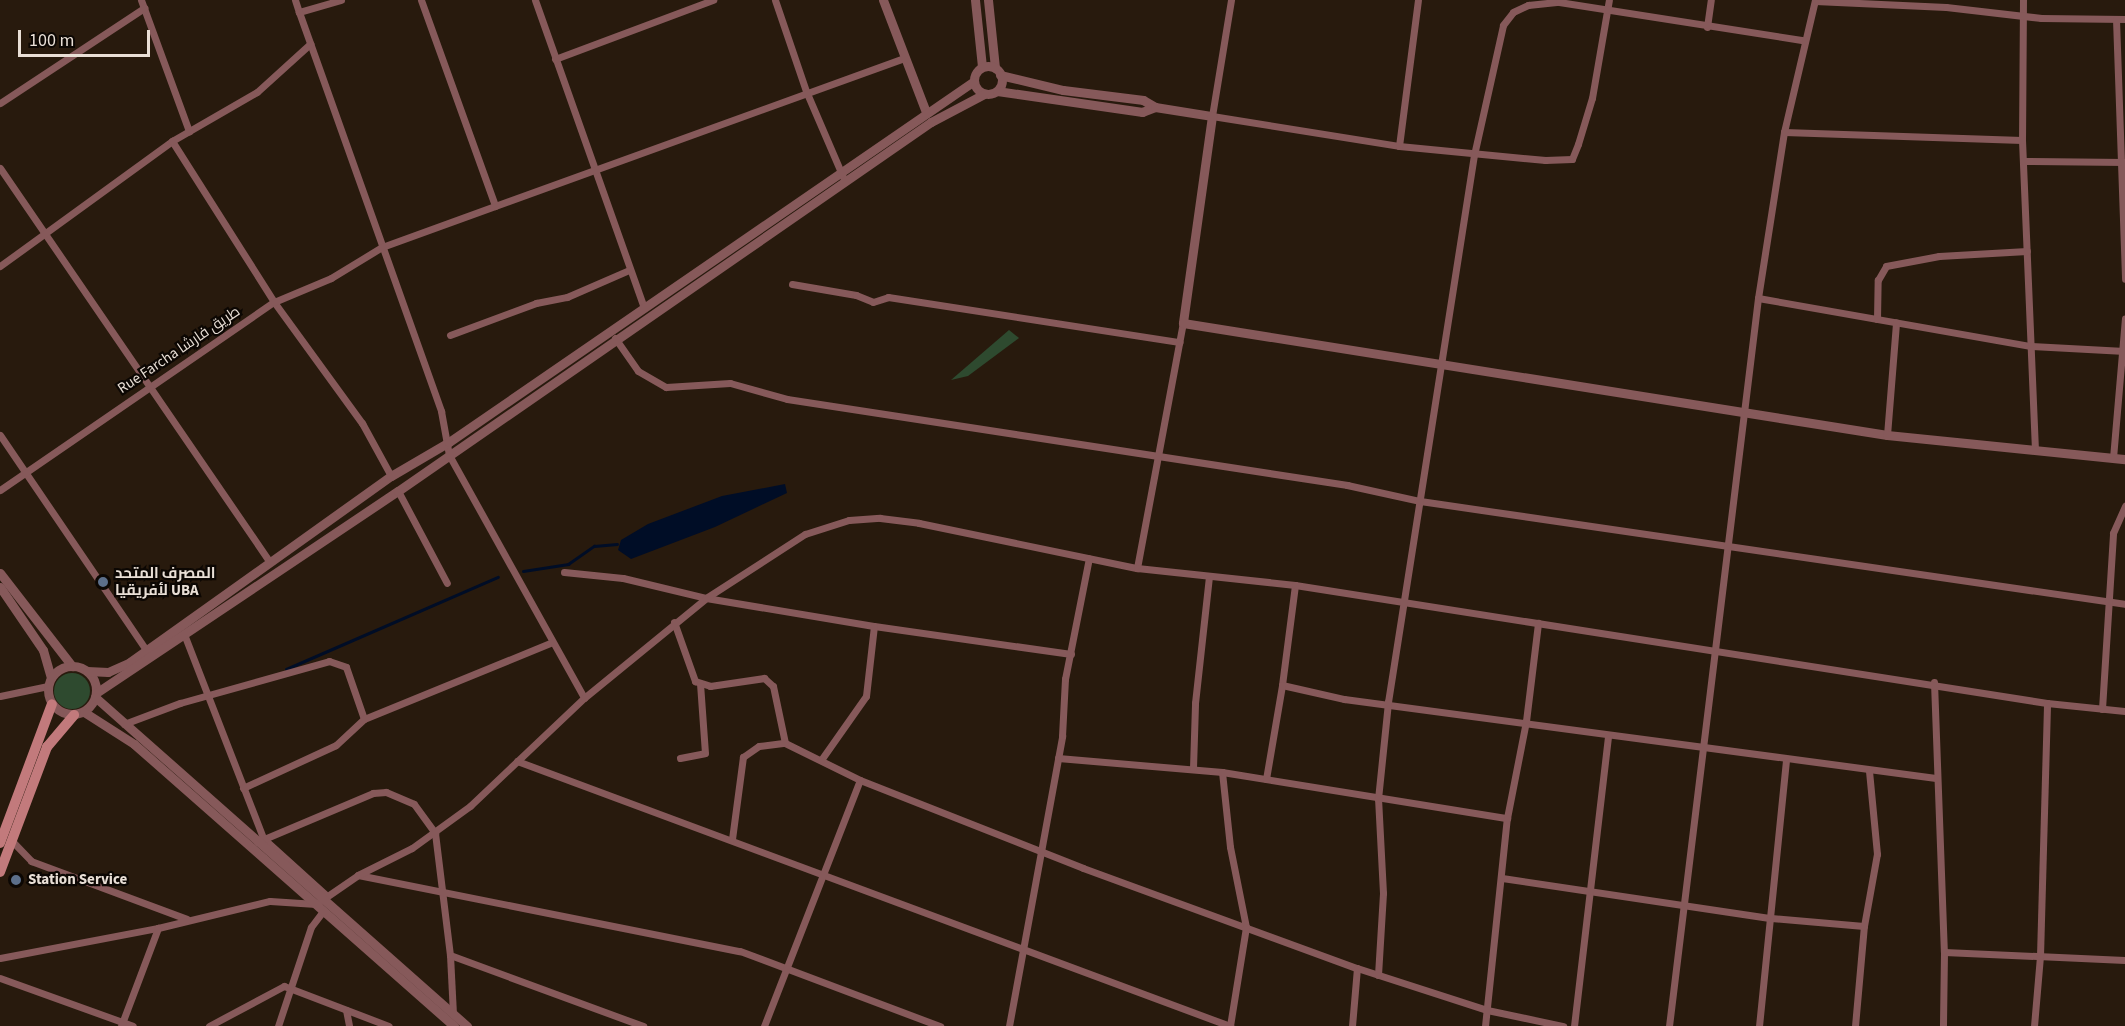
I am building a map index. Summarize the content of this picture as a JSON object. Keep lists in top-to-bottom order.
{
  "streets": {
    "street": ["Rue Farcha طريق فارشا"]
  },
  "places": ["المصرف المتحد لأفريقيا UBA", "Station Service"],
  "scale_bar": "100 m"
}
